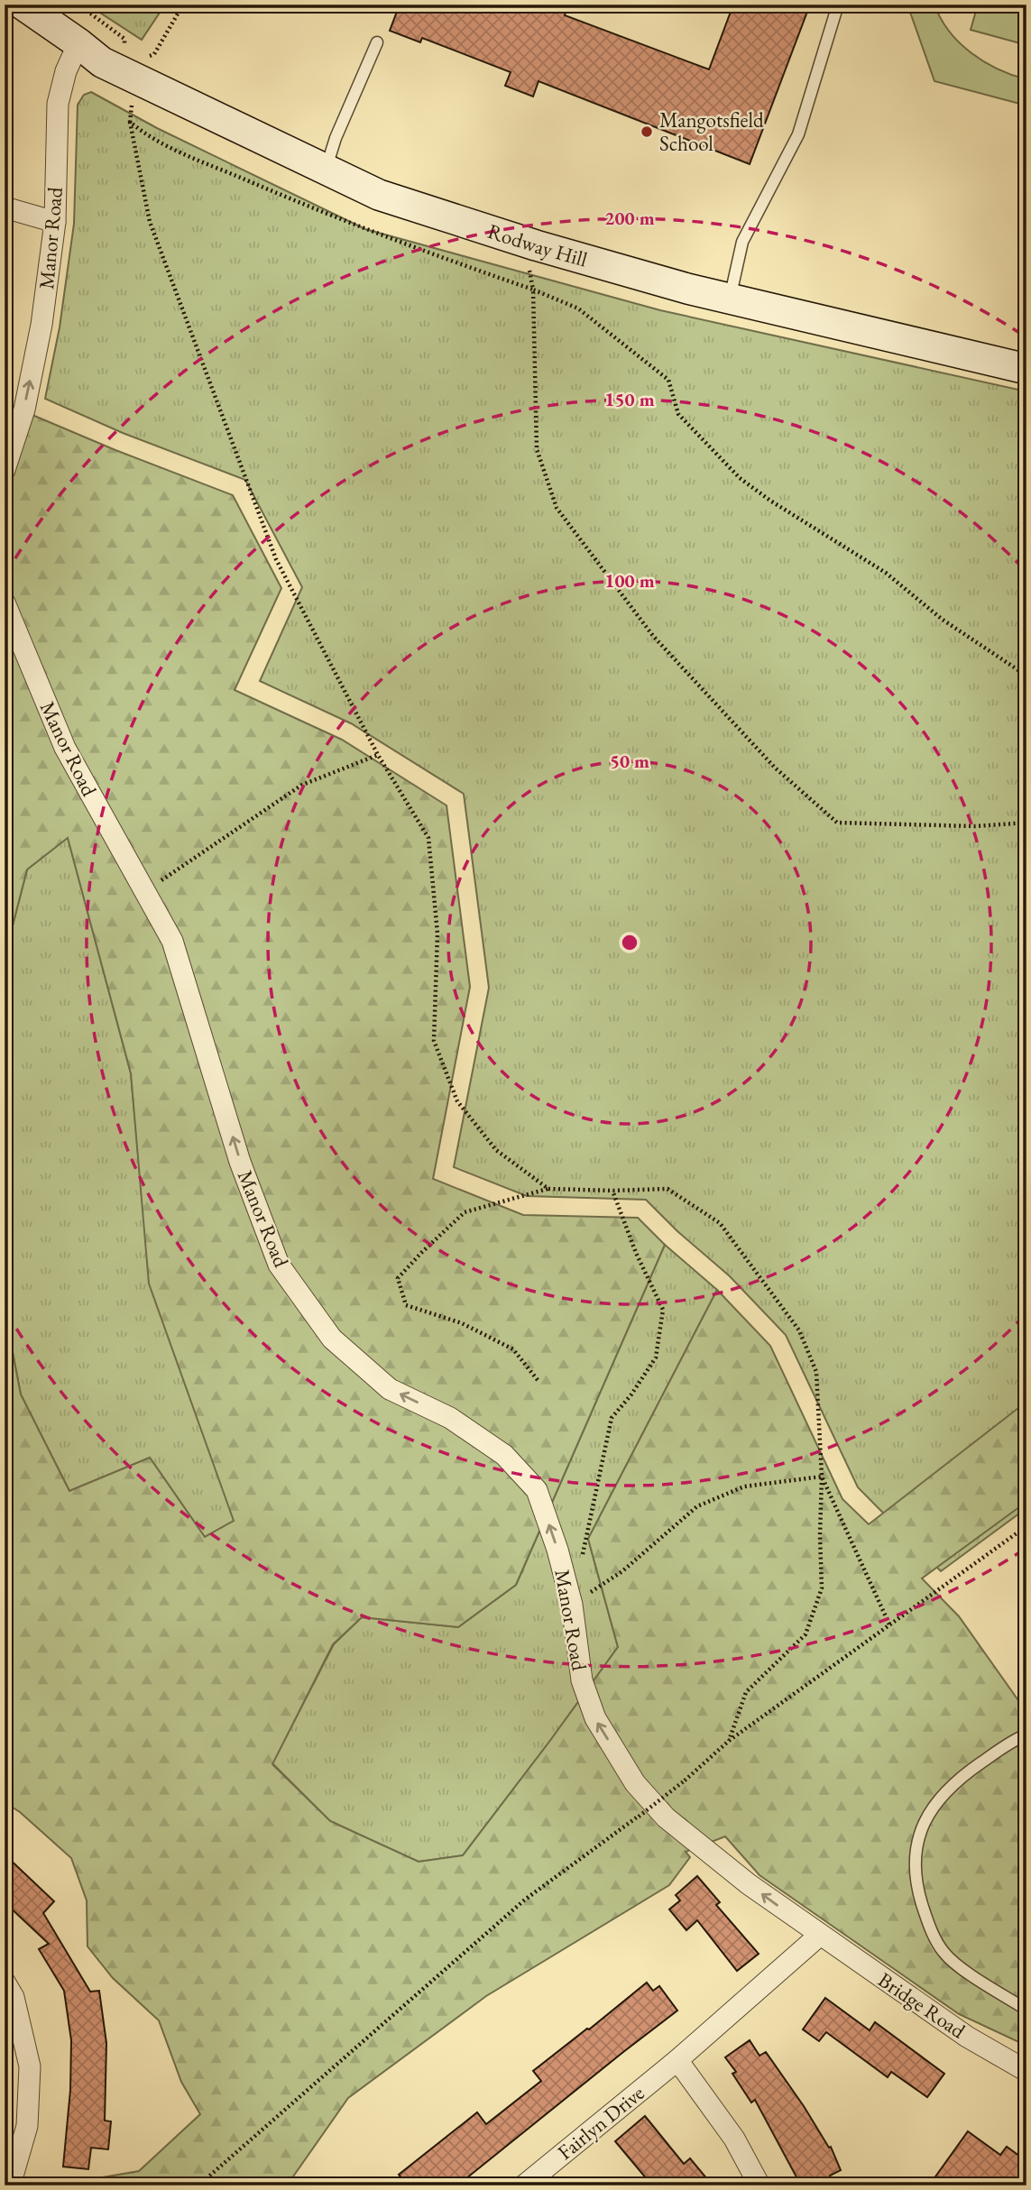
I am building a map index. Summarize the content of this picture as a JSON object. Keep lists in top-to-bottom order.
{
  "streets": {
    "street": [
      "Manor Road",
      "Rodway Hill",
      "Bridge Road",
      "Fairlyn Drive"
    ]
  },
  "crossings": [
    ["Manor Road", "Rodway Hill"],
    ["Manor Road", "Bridge Road"],
    ["Manor Road", "Fairlyn Drive"],
    ["Bridge Road", "Fairlyn Drive"]
  ],
  "one_way": ["Manor Road"],
  "places": ["Mangotsfield School"],
  "rings": [
    "200 m",
    "150 m",
    "100 m",
    "50 m"
  ]
}
